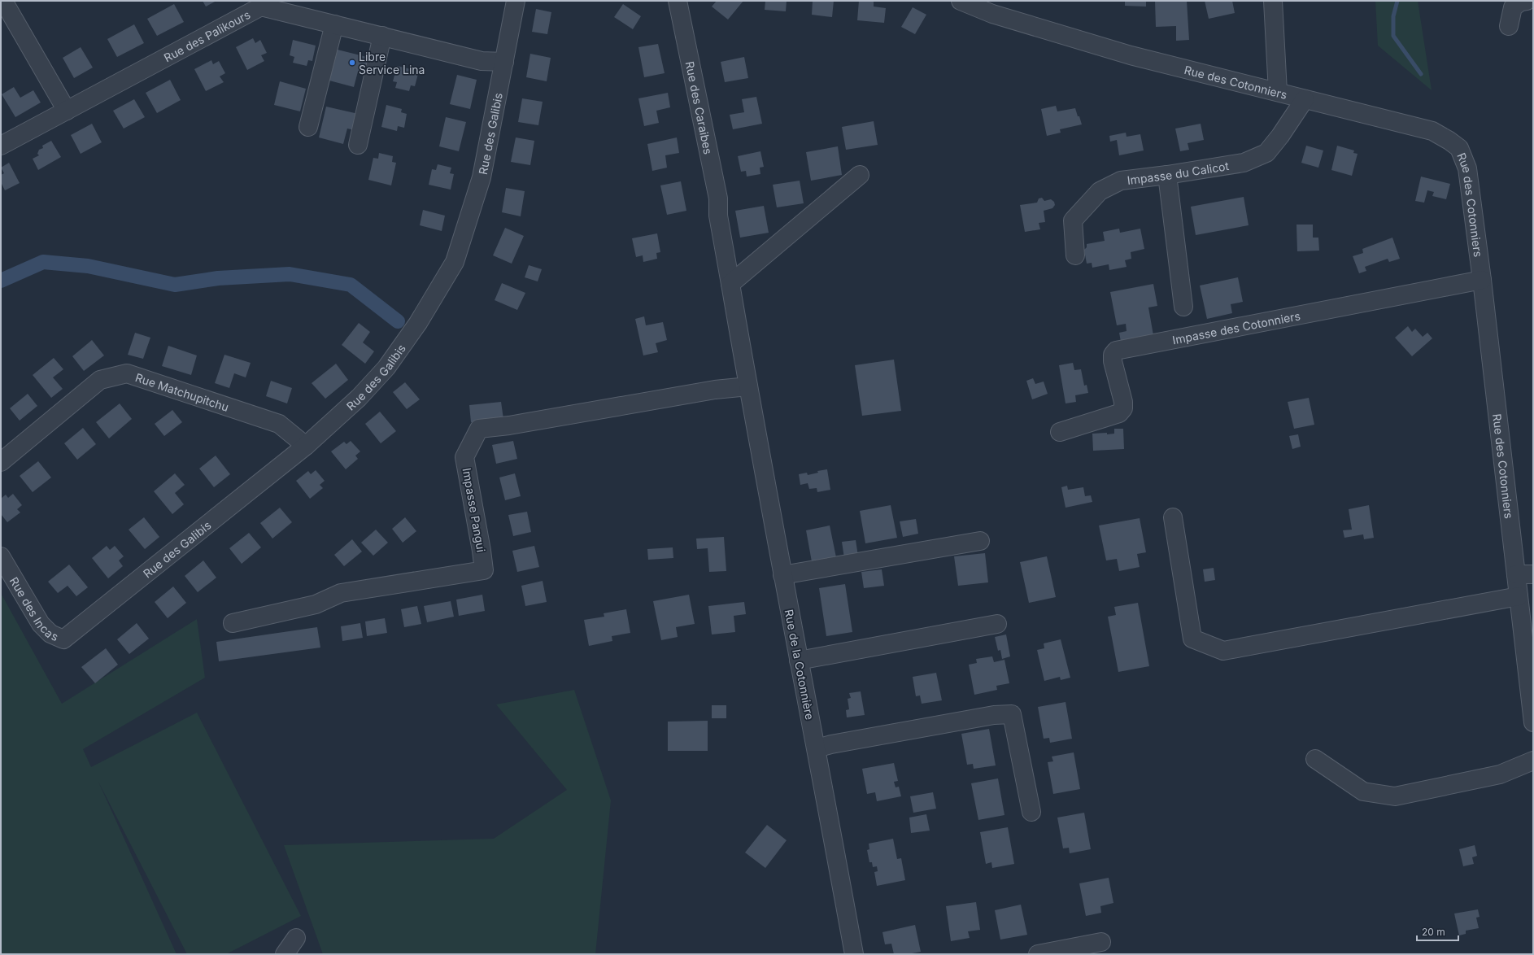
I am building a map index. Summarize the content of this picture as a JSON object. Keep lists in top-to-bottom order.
{
  "streets": {
    "street": [
      "Rue des Palikours",
      "Rue des Cotonniers",
      "Rue des Caraibes",
      "Rue des Galibis",
      "Impasse du Calicot",
      "Impasse des Cotonniers",
      "Rue Matchupitchu",
      "Impasse Pangui",
      "Rue des Incas",
      "Rue de la Cotonnière"
    ]
  },
  "crossings": [
    ["Rue des Palikours", "Rue des Galibis"],
    ["Rue des Cotonniers", "Impasse du Calicot"],
    ["Rue des Cotonniers", "Impasse des Cotonniers"],
    ["Rue des Caraibes", "Rue de la Cotonnière"],
    ["Rue des Galibis", "Rue Matchupitchu"],
    ["Rue des Galibis", "Rue des Incas"],
    ["Impasse Pangui", "Rue de la Cotonnière"]
  ],
  "places": ["Libre Service Lina"],
  "scale_bar": "20 m"
}
